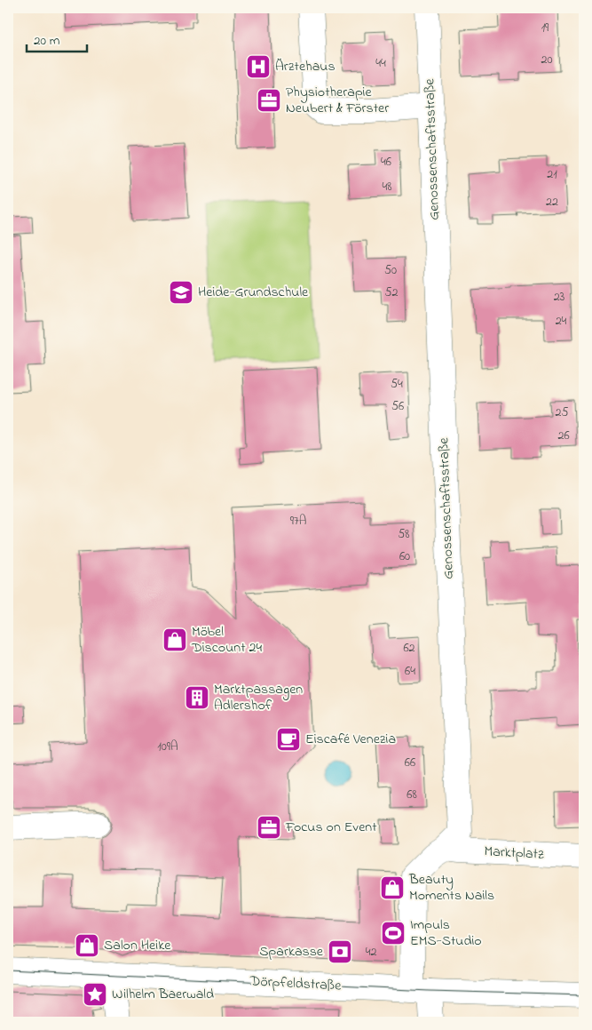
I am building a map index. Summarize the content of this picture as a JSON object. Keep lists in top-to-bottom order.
{
  "streets": {
    "street": ["Genossenschaftsstraße", "Marktplatz", "Dörpfeldstraße"]
  },
  "crossings": [
    ["Genossenschaftsstraße", "Marktplatz"],
    ["Genossenschaftsstraße", "Dörpfeldstraße"]
  ],
  "places": {
    "hospital": ["Ärztehaus"],
    "office": ["Physiotherapie Neubert & Förster", "Focus on Event"],
    "school or university": ["Heide-Grundschule"],
    "shop": ["Möbel Discount 24", "Beauty Moments Nails", "Salon Heike"],
    "building": ["Marktpassagen Adlershof"],
    "cafe": ["Eiscafé Venezia"],
    "sports": ["Impuls EMS-Studio"],
    "bank": ["Sparkasse"],
    "place": ["Wilhelm Baerwald"]
  },
  "house_numbers": [
    "19",
    "20",
    "44",
    "46",
    "21",
    "48",
    "22",
    "50",
    "52",
    "23",
    "24",
    "54",
    "56",
    "25",
    "26",
    "97A",
    "58",
    "60",
    "62",
    "64",
    "109A",
    "66",
    "68",
    "42"
  ],
  "scale_bar": "20 m"
}
